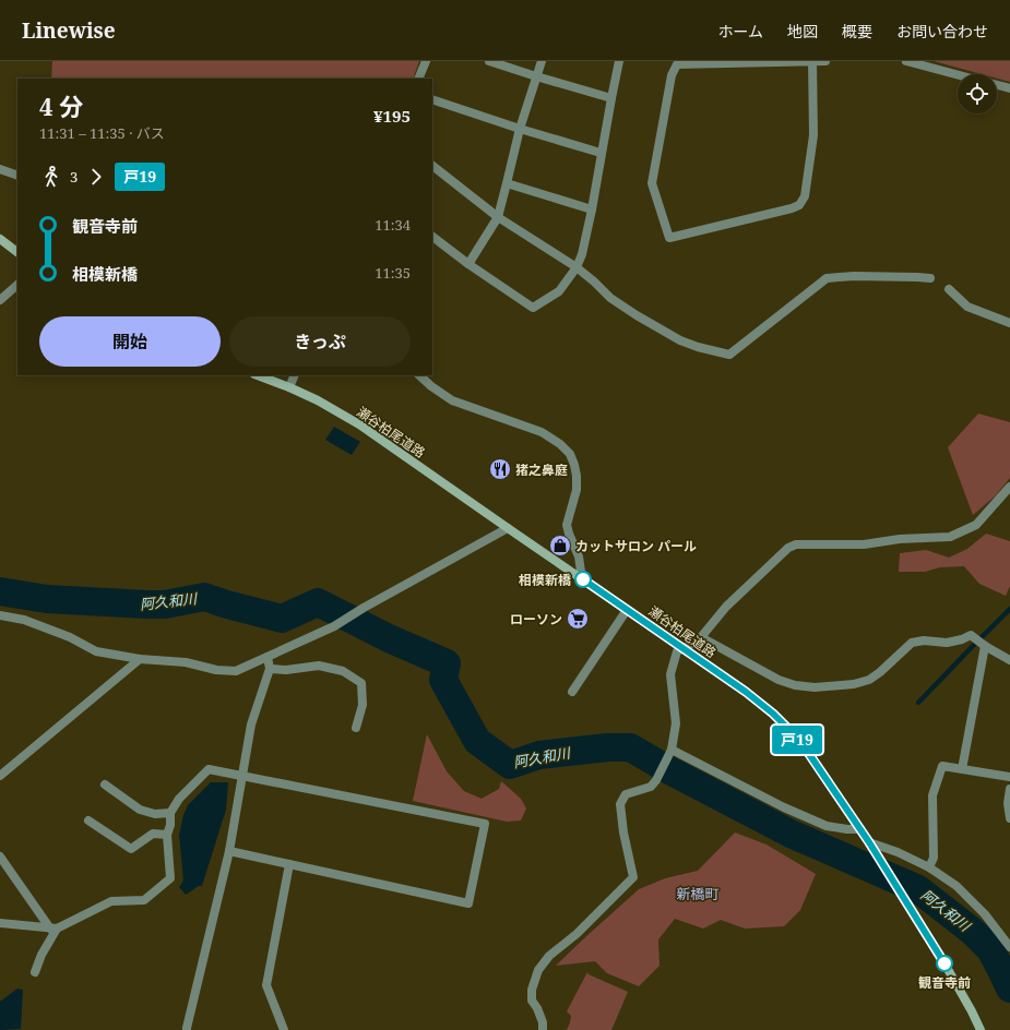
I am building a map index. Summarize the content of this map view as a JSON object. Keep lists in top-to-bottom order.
{
  "streets": {
    "main road": ["瀬谷柏尾道路"]
  },
  "districts": ["新橋町"],
  "water": ["阿久和川"],
  "places": {
    "restaurant": ["猪之鼻庭"],
    "shop": ["カットサロン パール"],
    "other": ["相模新橋", "観音寺前"],
    "supermarket": ["ローソン"]
  },
  "lines": ["bus line 戸19"],
  "page": {
    "header": "Linewise",
    "nav": [
      "ホーム",
      "地図",
      "概要",
      "お問い合わせ"
    ],
    "on_map": "戸19",
    "heading": ["4 分", "11:31 – 11:35 · バス", "¥195"],
    "legs": ["3", "戸19"],
    "list": [
      {
        "name": "観音寺前",
        "value": "11:34"
      },
      {
        "name": "相模新橋",
        "value": "11:35"
      }
    ],
    "buttons": ["開始", "きっぷ"]
  }
}
